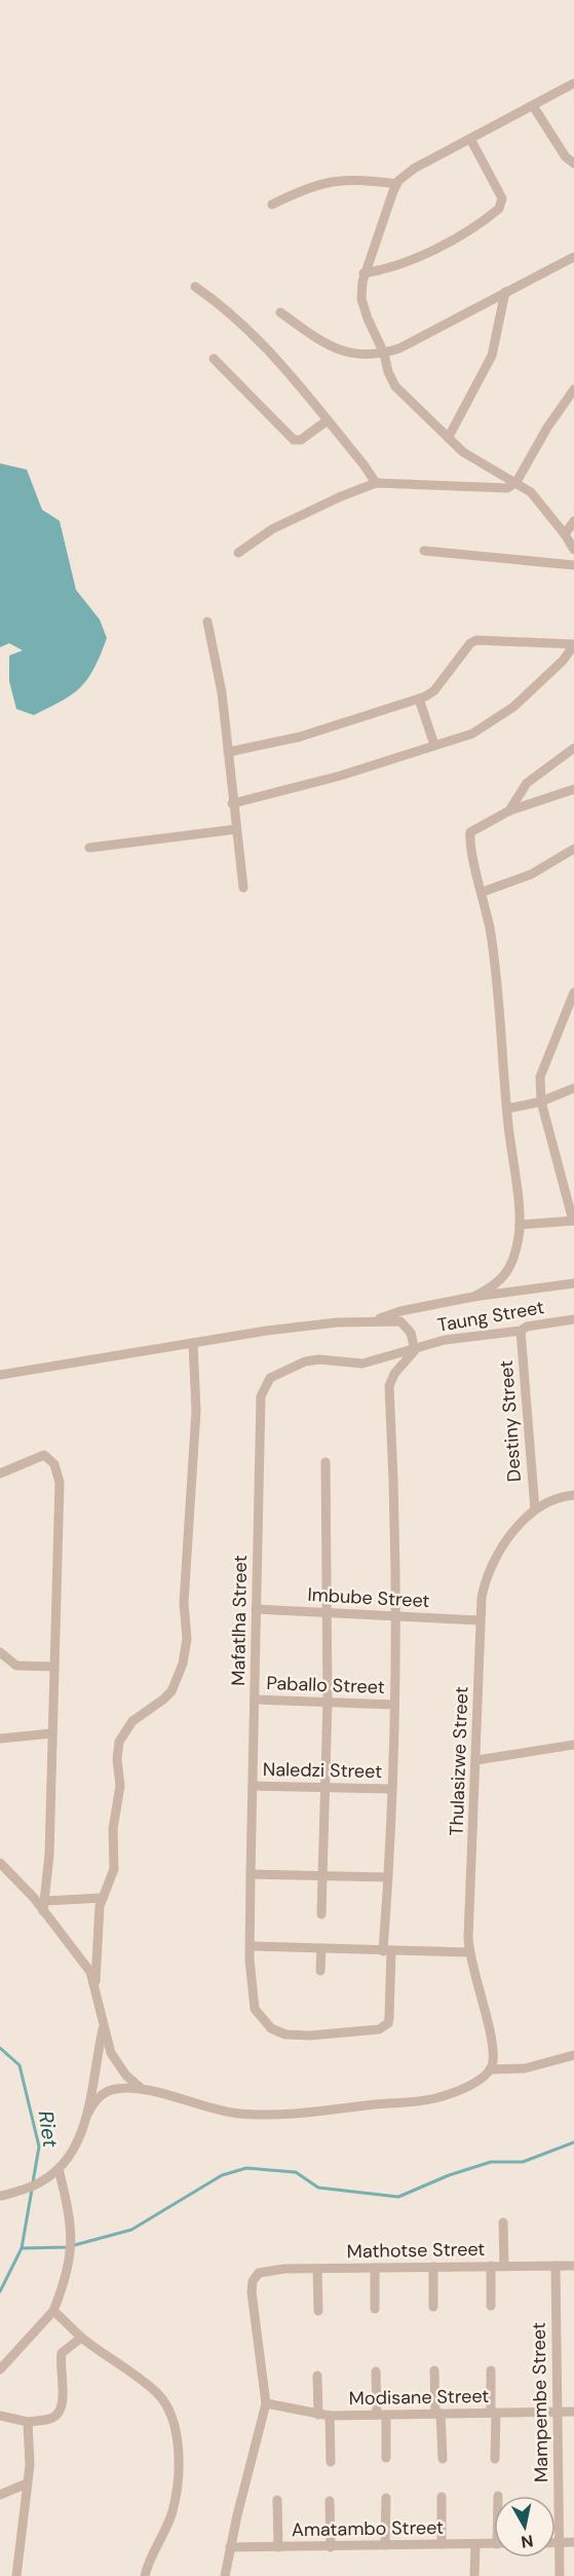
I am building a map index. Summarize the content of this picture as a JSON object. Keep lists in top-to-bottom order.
{
  "streets": {
    "street": [
      "Taung Street",
      "Destiny Street",
      "Imbube Street",
      "Mafatlha Street",
      "Paballo Street",
      "Thulasizwe Street",
      "Naledzi Street",
      "Mathotse Street",
      "Modisane Street",
      "Mampembe Street",
      "Amatambo Street"
    ]
  },
  "crossings": [
    ["Taung Street", "Destiny Street"],
    ["Taung Street", "Mafatlha Street"],
    ["Taung Street", "Paballo Street"],
    ["Destiny Street", "Thulasizwe Street"],
    ["Imbube Street", "Mafatlha Street"],
    ["Imbube Street", "Paballo Street"],
    ["Imbube Street", "Thulasizwe Street"],
    ["Mafatlha Street", "Paballo Street"],
    ["Mafatlha Street", "Naledzi Street"],
    ["Paballo Street", "Naledzi Street"],
    ["Mathotse Street", "Modisane Street"],
    ["Mathotse Street", "Mampembe Street"],
    ["Modisane Street", "Mampembe Street"]
  ],
  "water": ["Riet"],
  "north": "bottom"
}
